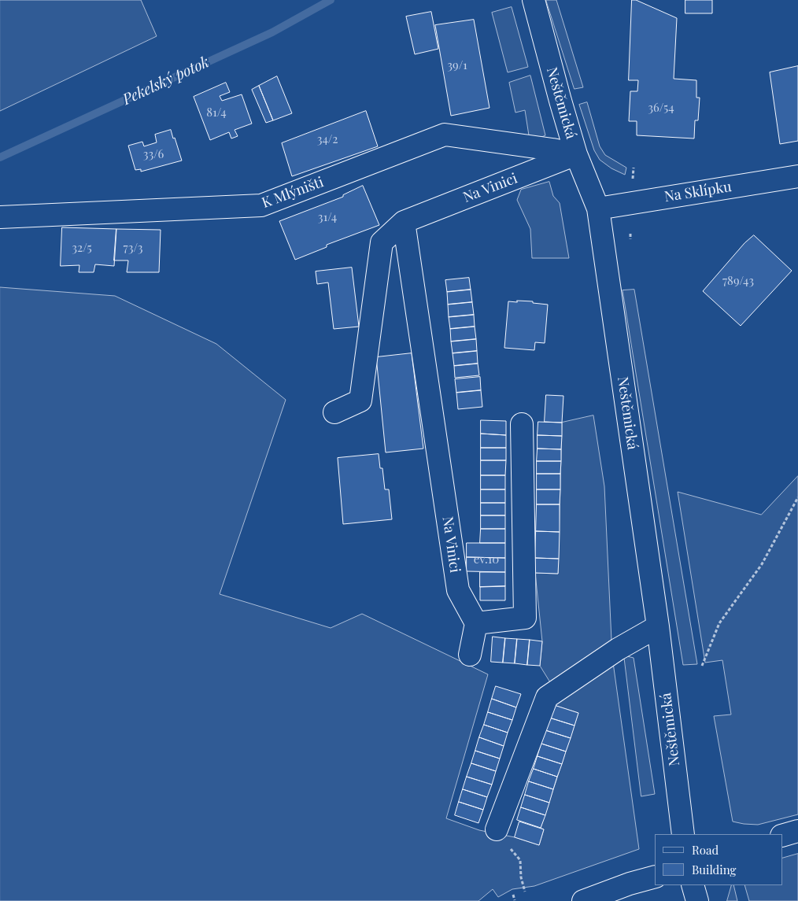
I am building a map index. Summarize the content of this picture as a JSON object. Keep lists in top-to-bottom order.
{
  "streets": {
    "street": [
      "Neštěmická",
      "Na Vinici",
      "Na Sklípku",
      "K Mlýništi"
    ]
  },
  "crossings": [
    ["Neštěmická", "Na Vinici"],
    ["Neštěmická", "Na Sklípku"],
    ["Neštěmická", "K Mlýništi"],
    ["Na Vinici", "K Mlýništi"]
  ],
  "water": ["Pekelský potok"],
  "house_numbers": [
    "39/1",
    "36/54",
    "81/4",
    "34/2",
    "33/6",
    "31/4",
    "32/5",
    "73/3",
    "789/43",
    "ev.10"
  ],
  "legend": ["Road", "Building"]
}
